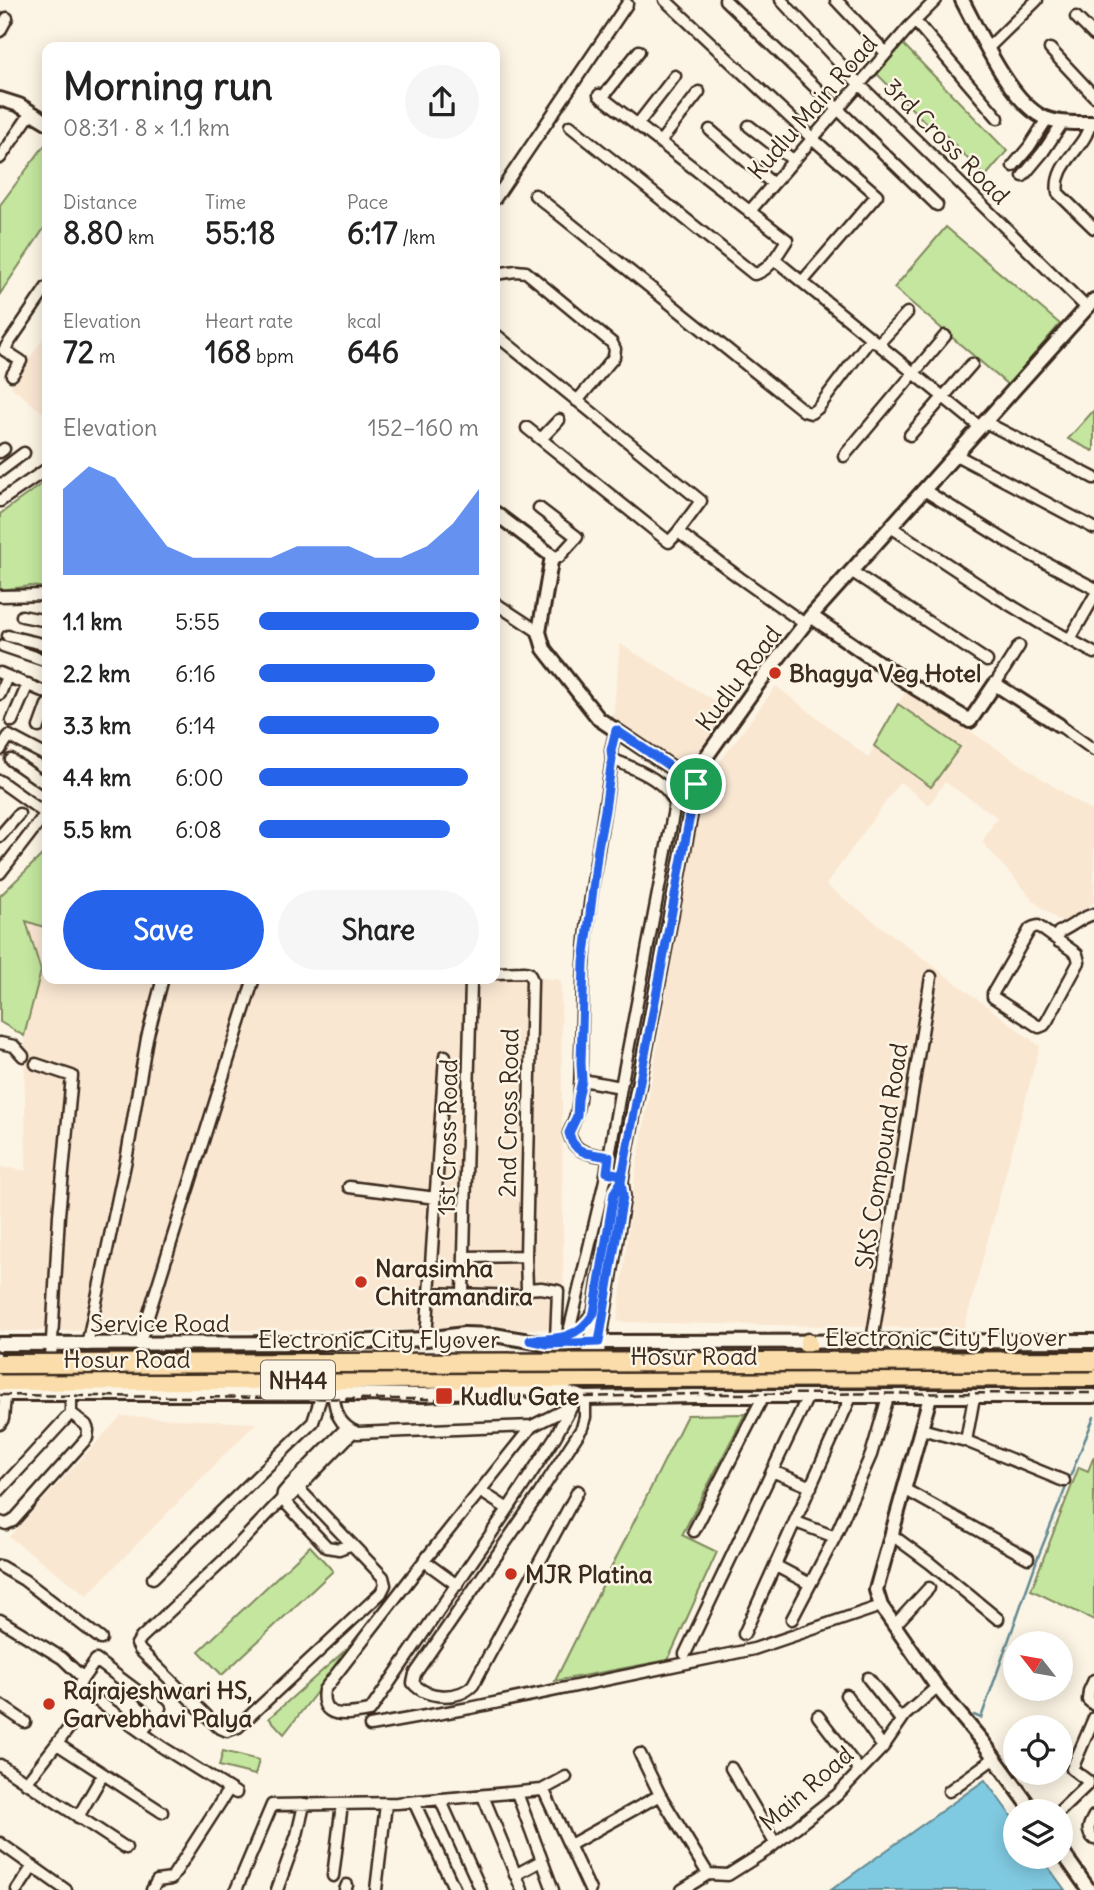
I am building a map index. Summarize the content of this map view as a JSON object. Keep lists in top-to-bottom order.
{
  "streets": {
    "highway": ["Electronic City Flyover", "Hosur Road", "NH44"],
    "street": [
      "Kudlu Main Road",
      "3rd Cross Road",
      "Kudlu Road",
      "2nd Cross Road",
      "1st Cross Road",
      "SKS Compound Road",
      "Service Road",
      "Main Road"
    ]
  },
  "crossings": [
    ["Kudlu Main Road", "3rd Cross Road"],
    ["3rd Cross Road", "Kudlu Road"],
    ["Kudlu Road", "Hosur Road"],
    ["Service Road", "Hosur Road"],
    ["Electronic City Flyover", "Hosur Road"]
  ],
  "places": {
    "other": [
      "Bhagya Veg Hotel",
      "Narasimha Chitramandira",
      "MJR Platina",
      "Rajrajeshwari HS, Garvebhavi Palya"
    ],
    "transit": ["Kudlu Gate"]
  },
  "north": "top left",
  "page": {
    "heading": ["Morning run", "08:31 · 8 × 1.1 km"],
    "stats": [
      ["Distance", "8.80 km"],
      ["Time", "55:18"],
      ["Pace", "6:17 /km"],
      ["Elevation", "72 m"],
      ["Heart rate", "168 bpm"],
      ["kcal", "646"]
    ],
    "chart": ["Elevation", "152–160 m"],
    "list": [
      {
        "name": "1.1 km",
        "note": "5:55"
      },
      {
        "name": "2.2 km",
        "note": "6:16"
      },
      {
        "name": "3.3 km",
        "note": "6:14"
      },
      {
        "name": "4.4 km",
        "note": "6:00"
      },
      {
        "name": "5.5 km",
        "note": "6:08"
      }
    ],
    "buttons": ["Save", "Share"]
  }
}
